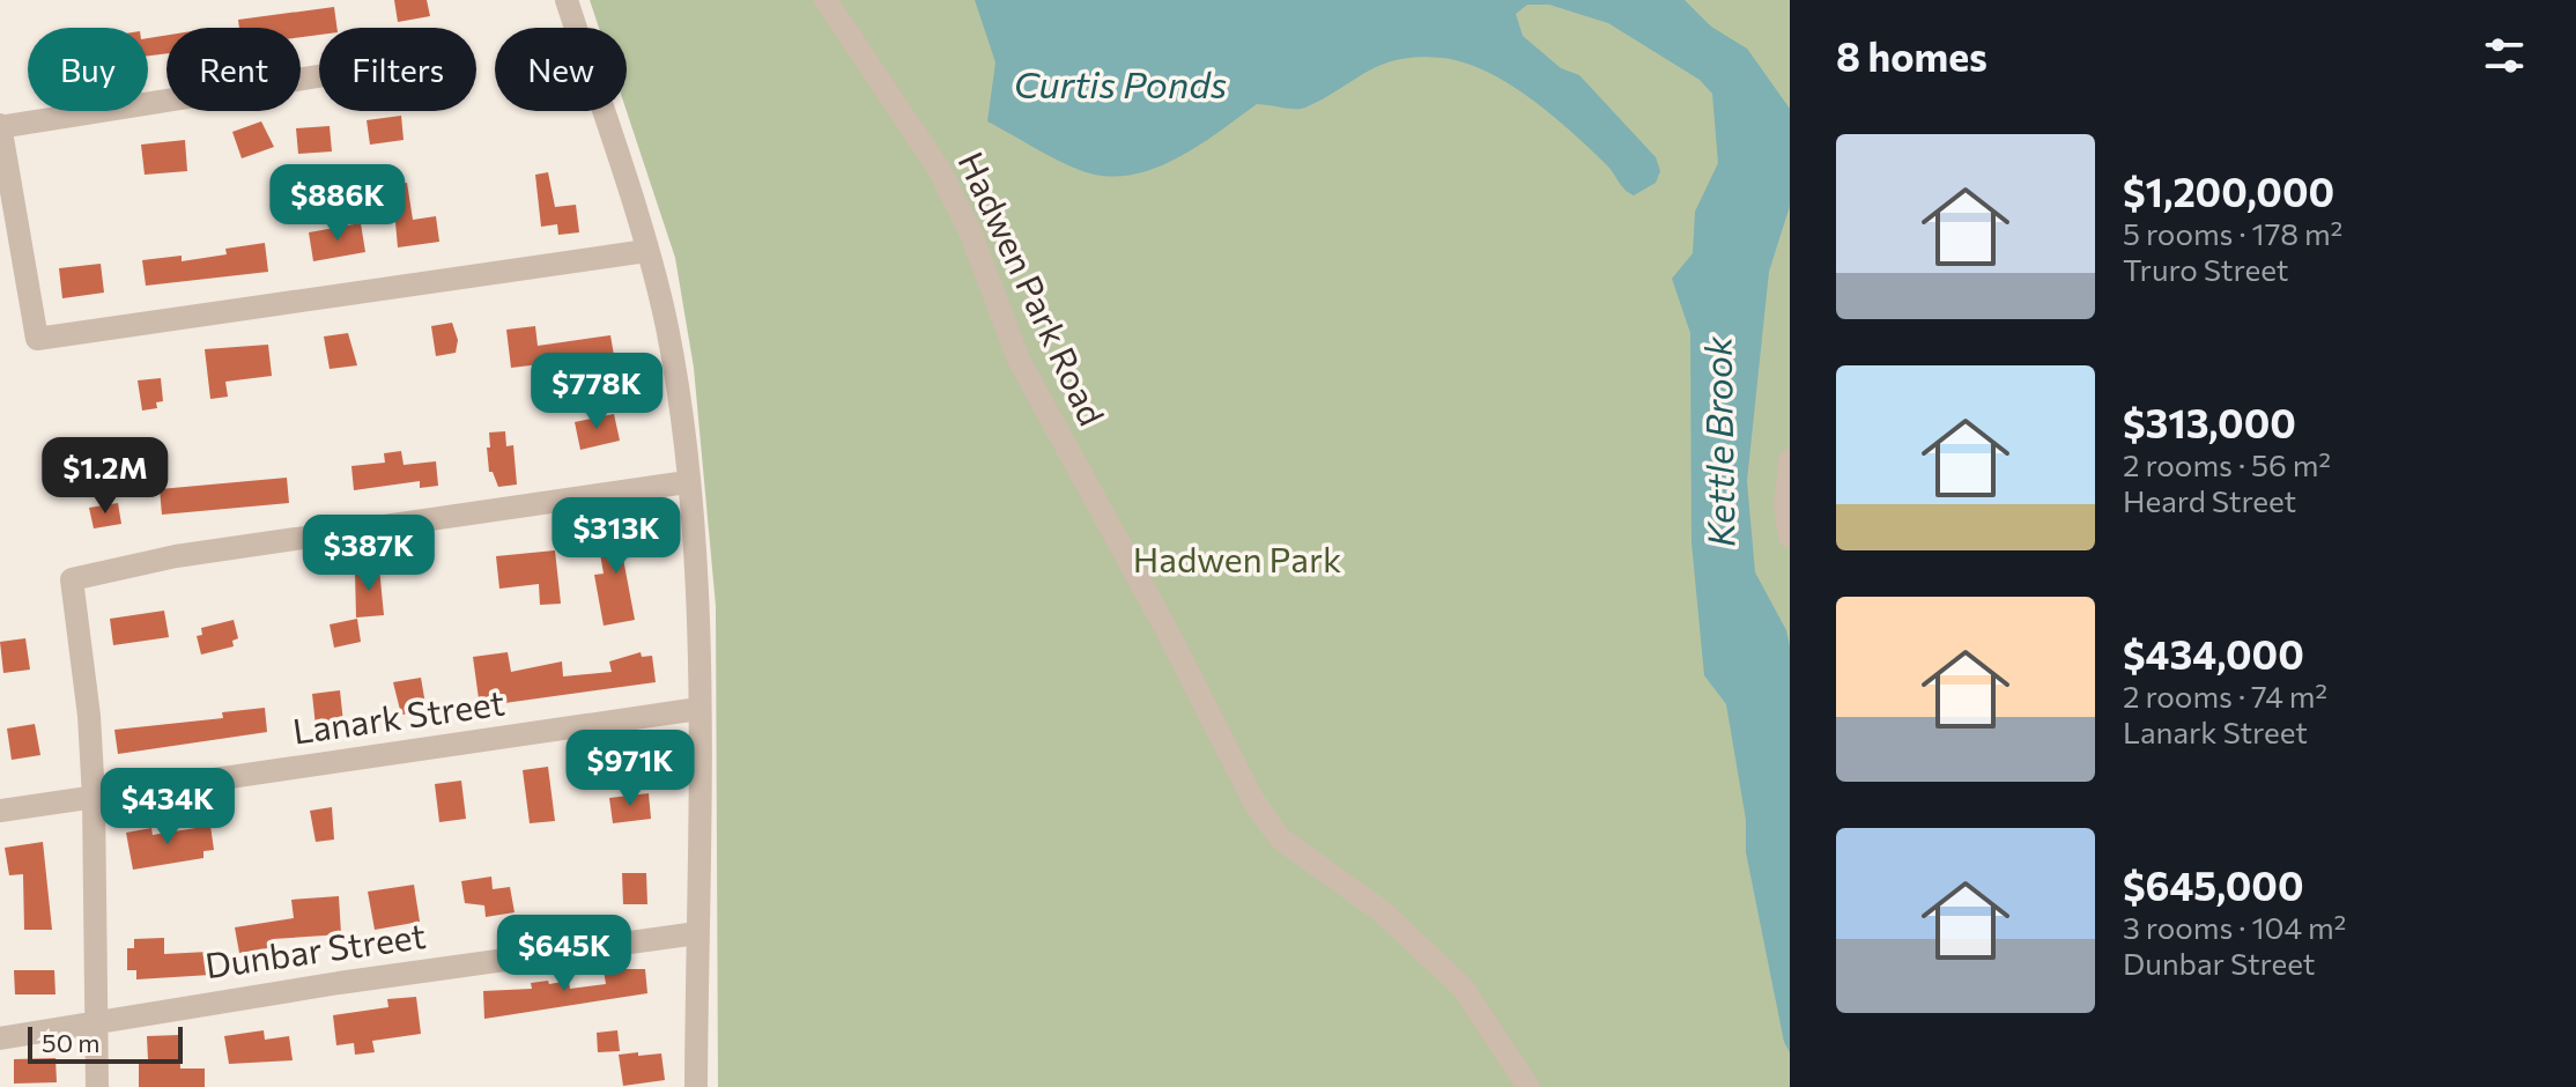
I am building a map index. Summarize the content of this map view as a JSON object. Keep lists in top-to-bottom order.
{
  "streets": {
    "street": ["Hadwen Park Road", "Lanark Street", "Dunbar Street"]
  },
  "water": ["Curtis Ponds", "Kettle Brook"],
  "parks": ["Hadwen Park"],
  "scale_bar": "50 m",
  "page": {
    "heading": "8 homes",
    "chip": [
      "Buy",
      "Rent",
      "Filters",
      "New"
    ],
    "list": [
      {
        "name": "$1,200,000",
        "note": "5 rooms · 178 m² · Truro Street"
      },
      {
        "name": "$313,000",
        "note": "2 rooms · 56 m² · Heard Street"
      },
      {
        "name": "$434,000",
        "note": "2 rooms · 74 m² · Lanark Street"
      },
      {
        "name": "$645,000",
        "note": "3 rooms · 104 m² · Dunbar Street"
      }
    ],
    "price": [
      "$886K",
      "$778K",
      "$1.2M",
      "$313K",
      "$387K",
      "$971K",
      "$434K",
      "$645K"
    ],
    "scale": "50 m"
  }
}
